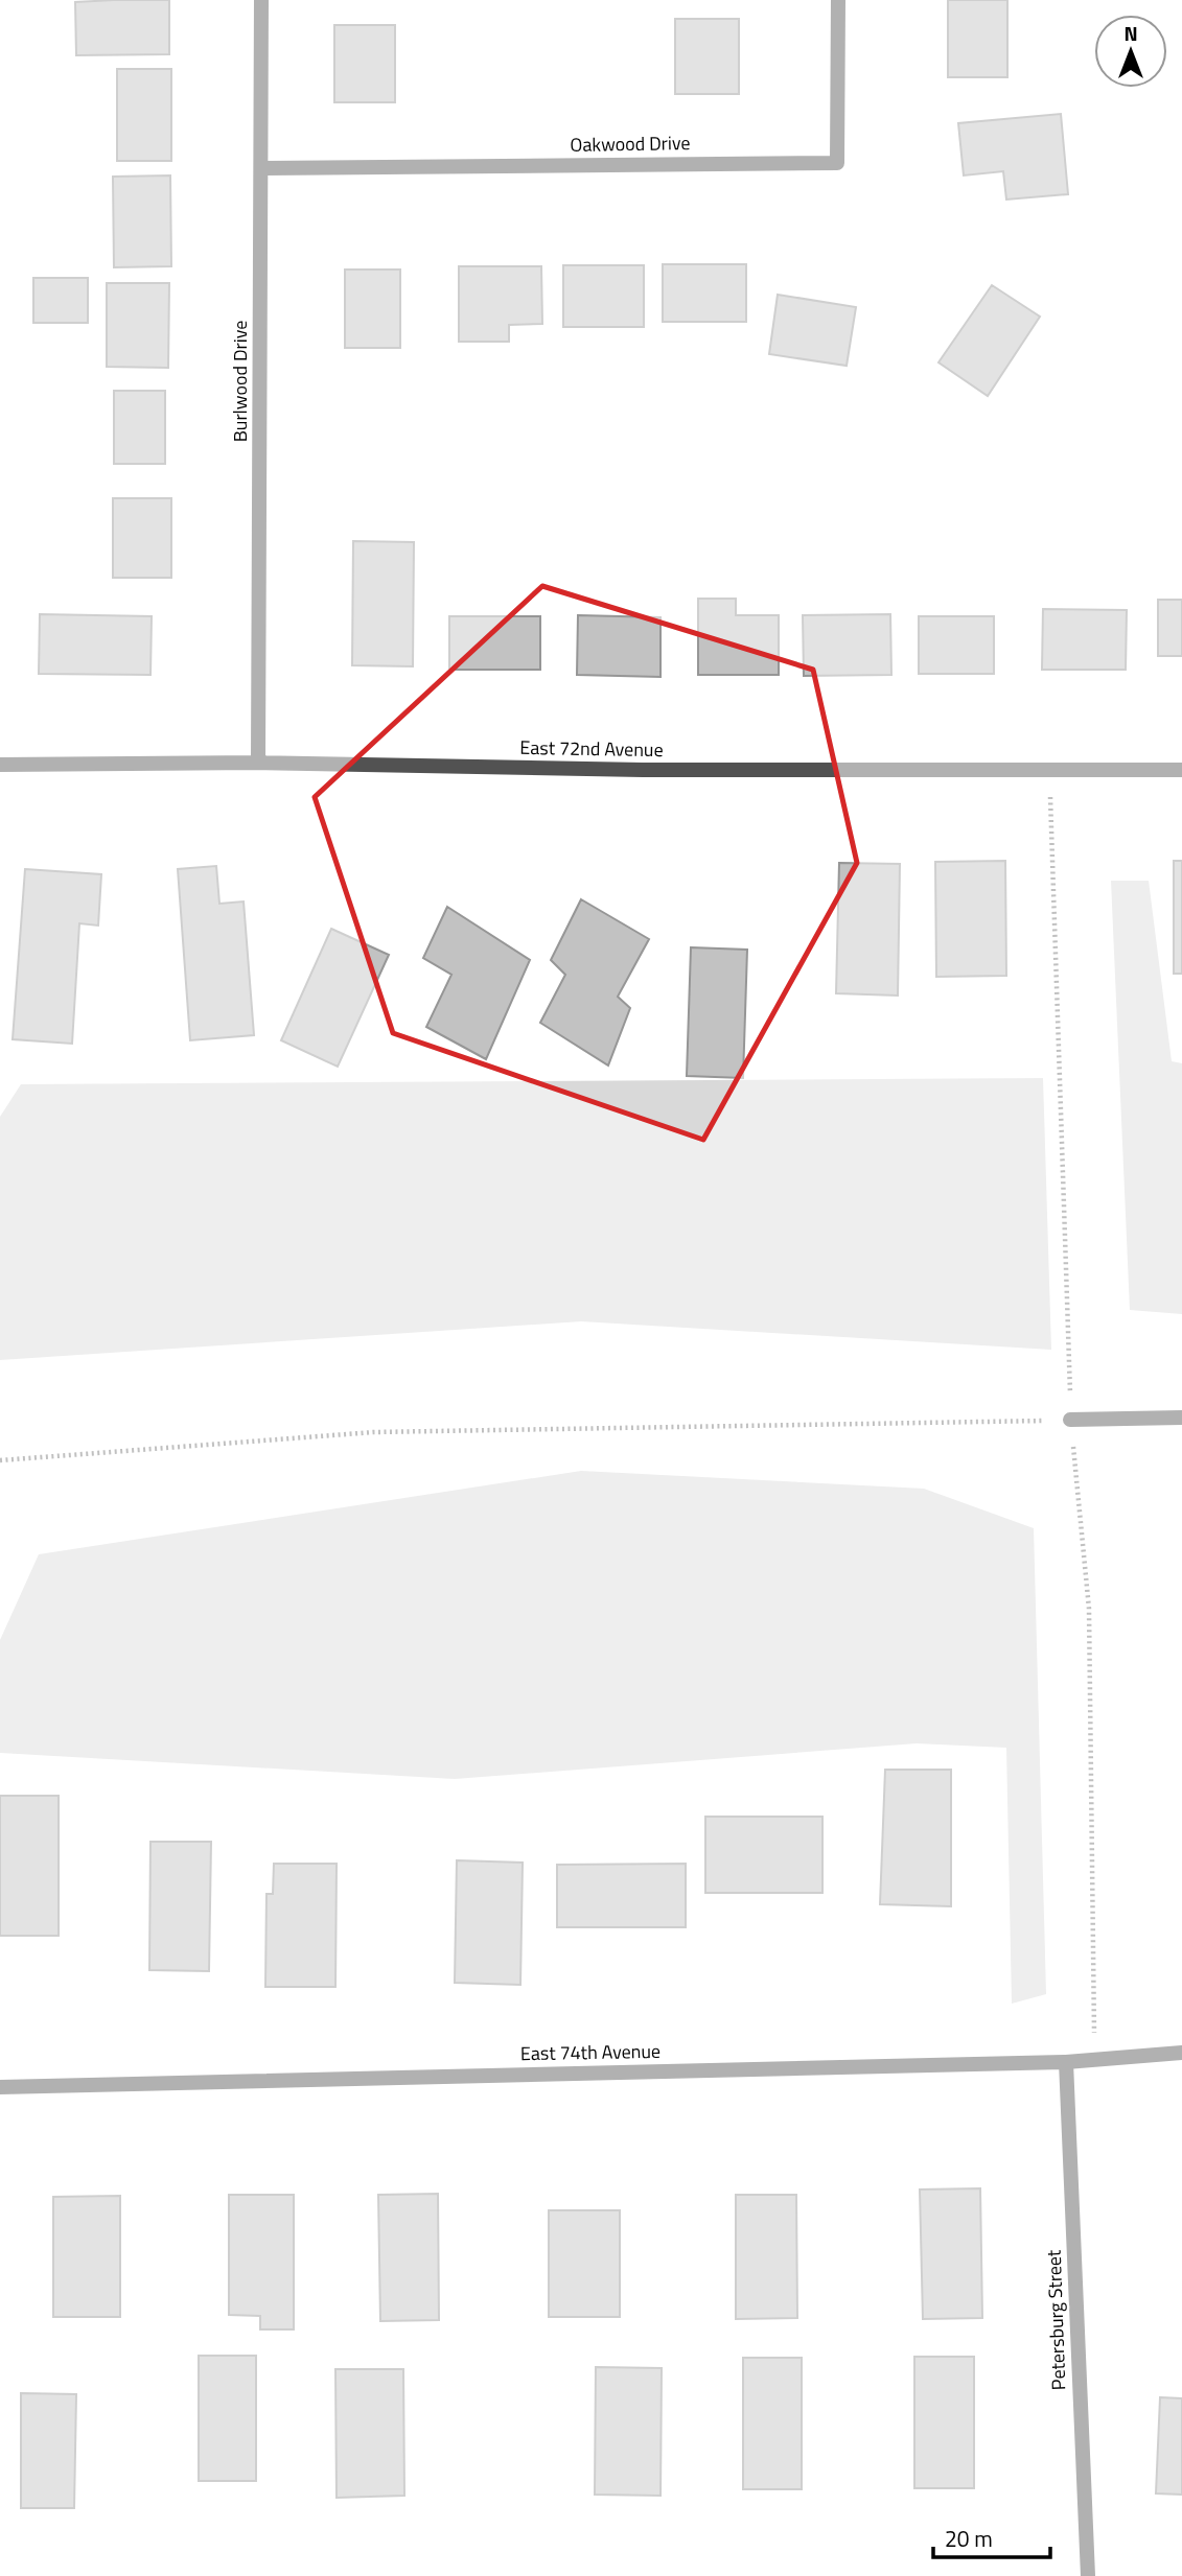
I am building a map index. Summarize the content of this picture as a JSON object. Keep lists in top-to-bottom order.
{
  "streets": {
    "street": [
      "Oakwood Drive",
      "Burlwood Drive",
      "East 72nd Avenue",
      "East 74th Avenue",
      "Petersburg Street"
    ]
  },
  "crossings": [
    ["Oakwood Drive", "Burlwood Drive"],
    ["Burlwood Drive", "East 72nd Avenue"],
    ["East 74th Avenue", "Petersburg Street"]
  ],
  "scale_bar": "20 m",
  "north": "top"
}
